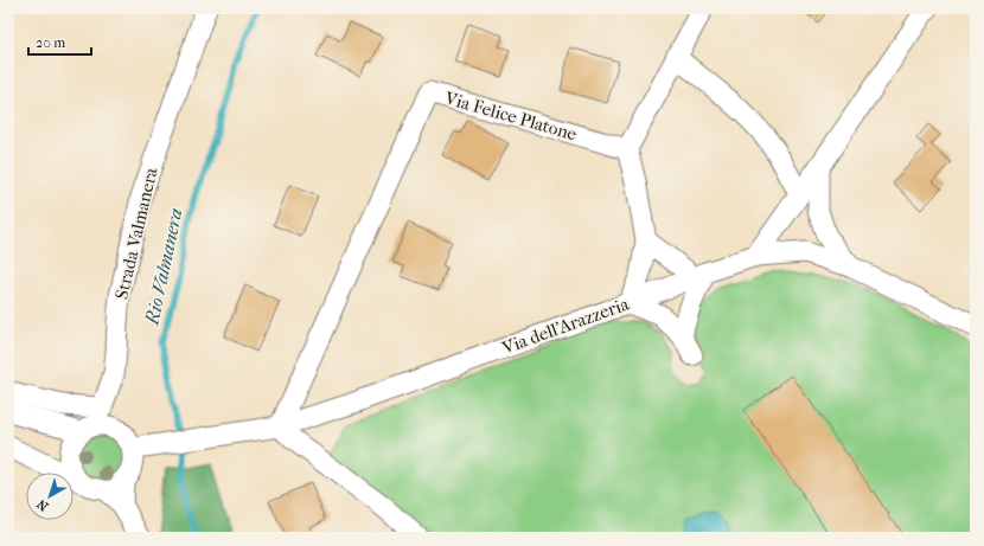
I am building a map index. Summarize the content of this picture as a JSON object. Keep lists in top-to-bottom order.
{
  "streets": {
    "street": ["Via Felice Platone", "Strada Valmanera", "Via dell'Arazzeria"]
  },
  "crossings": [
    ["Via Felice Platone", "Via dell'Arazzeria"]
  ],
  "water": ["Rio Valmanera"],
  "scale_bar": "20 m",
  "north": "bottom left"
}
